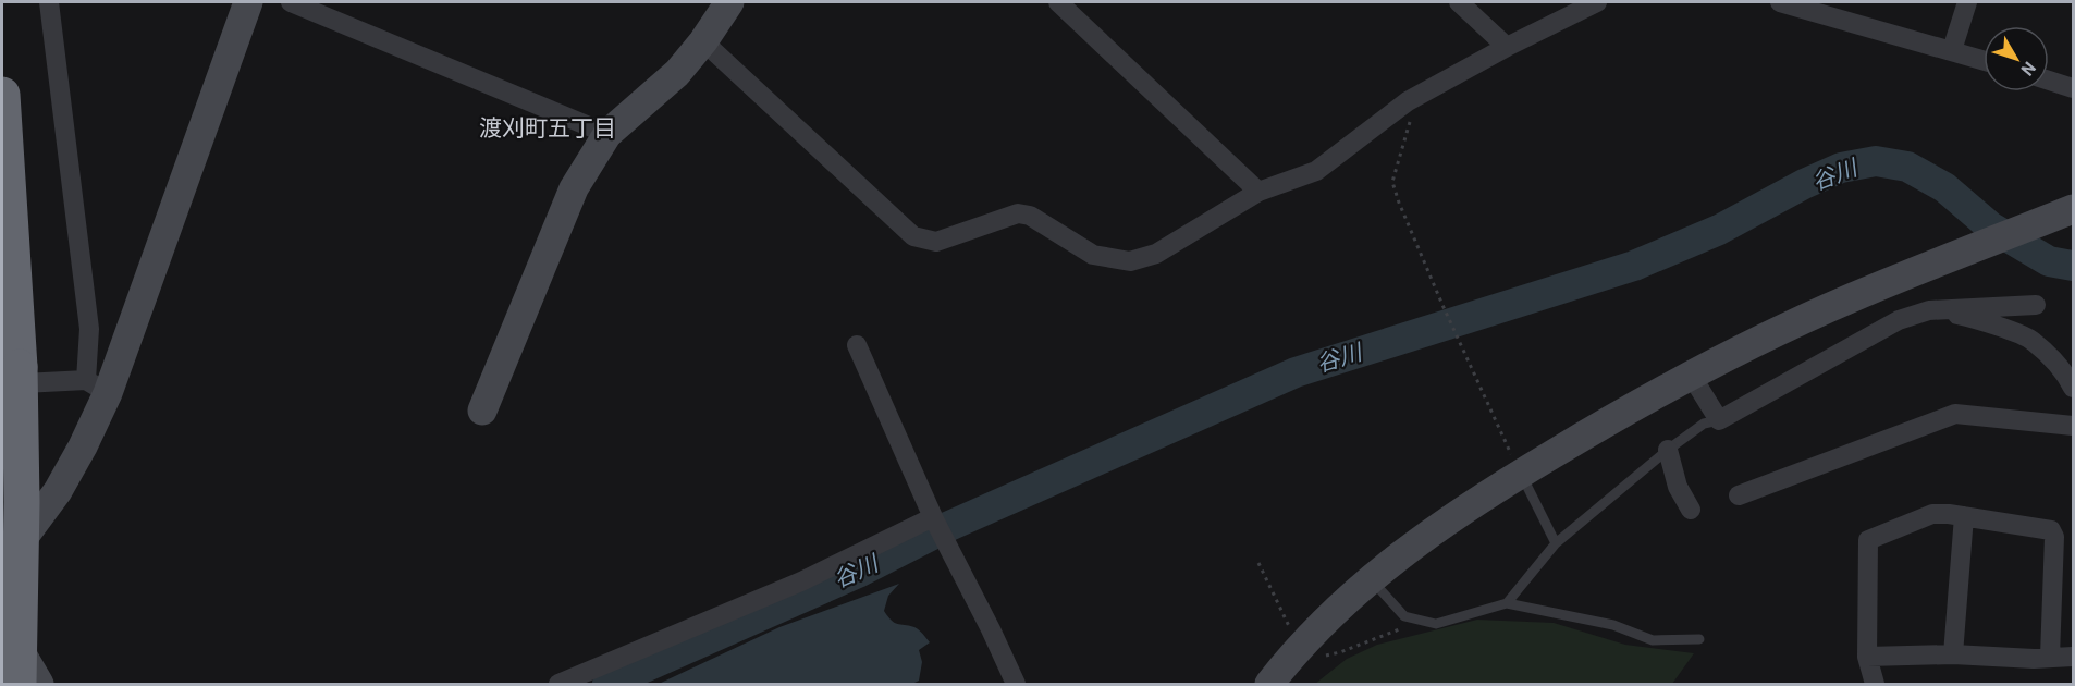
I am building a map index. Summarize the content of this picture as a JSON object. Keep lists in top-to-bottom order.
{
  "districts": ["渡刈町五丁目"],
  "water": ["谷川"],
  "north": "bottom right"
}
